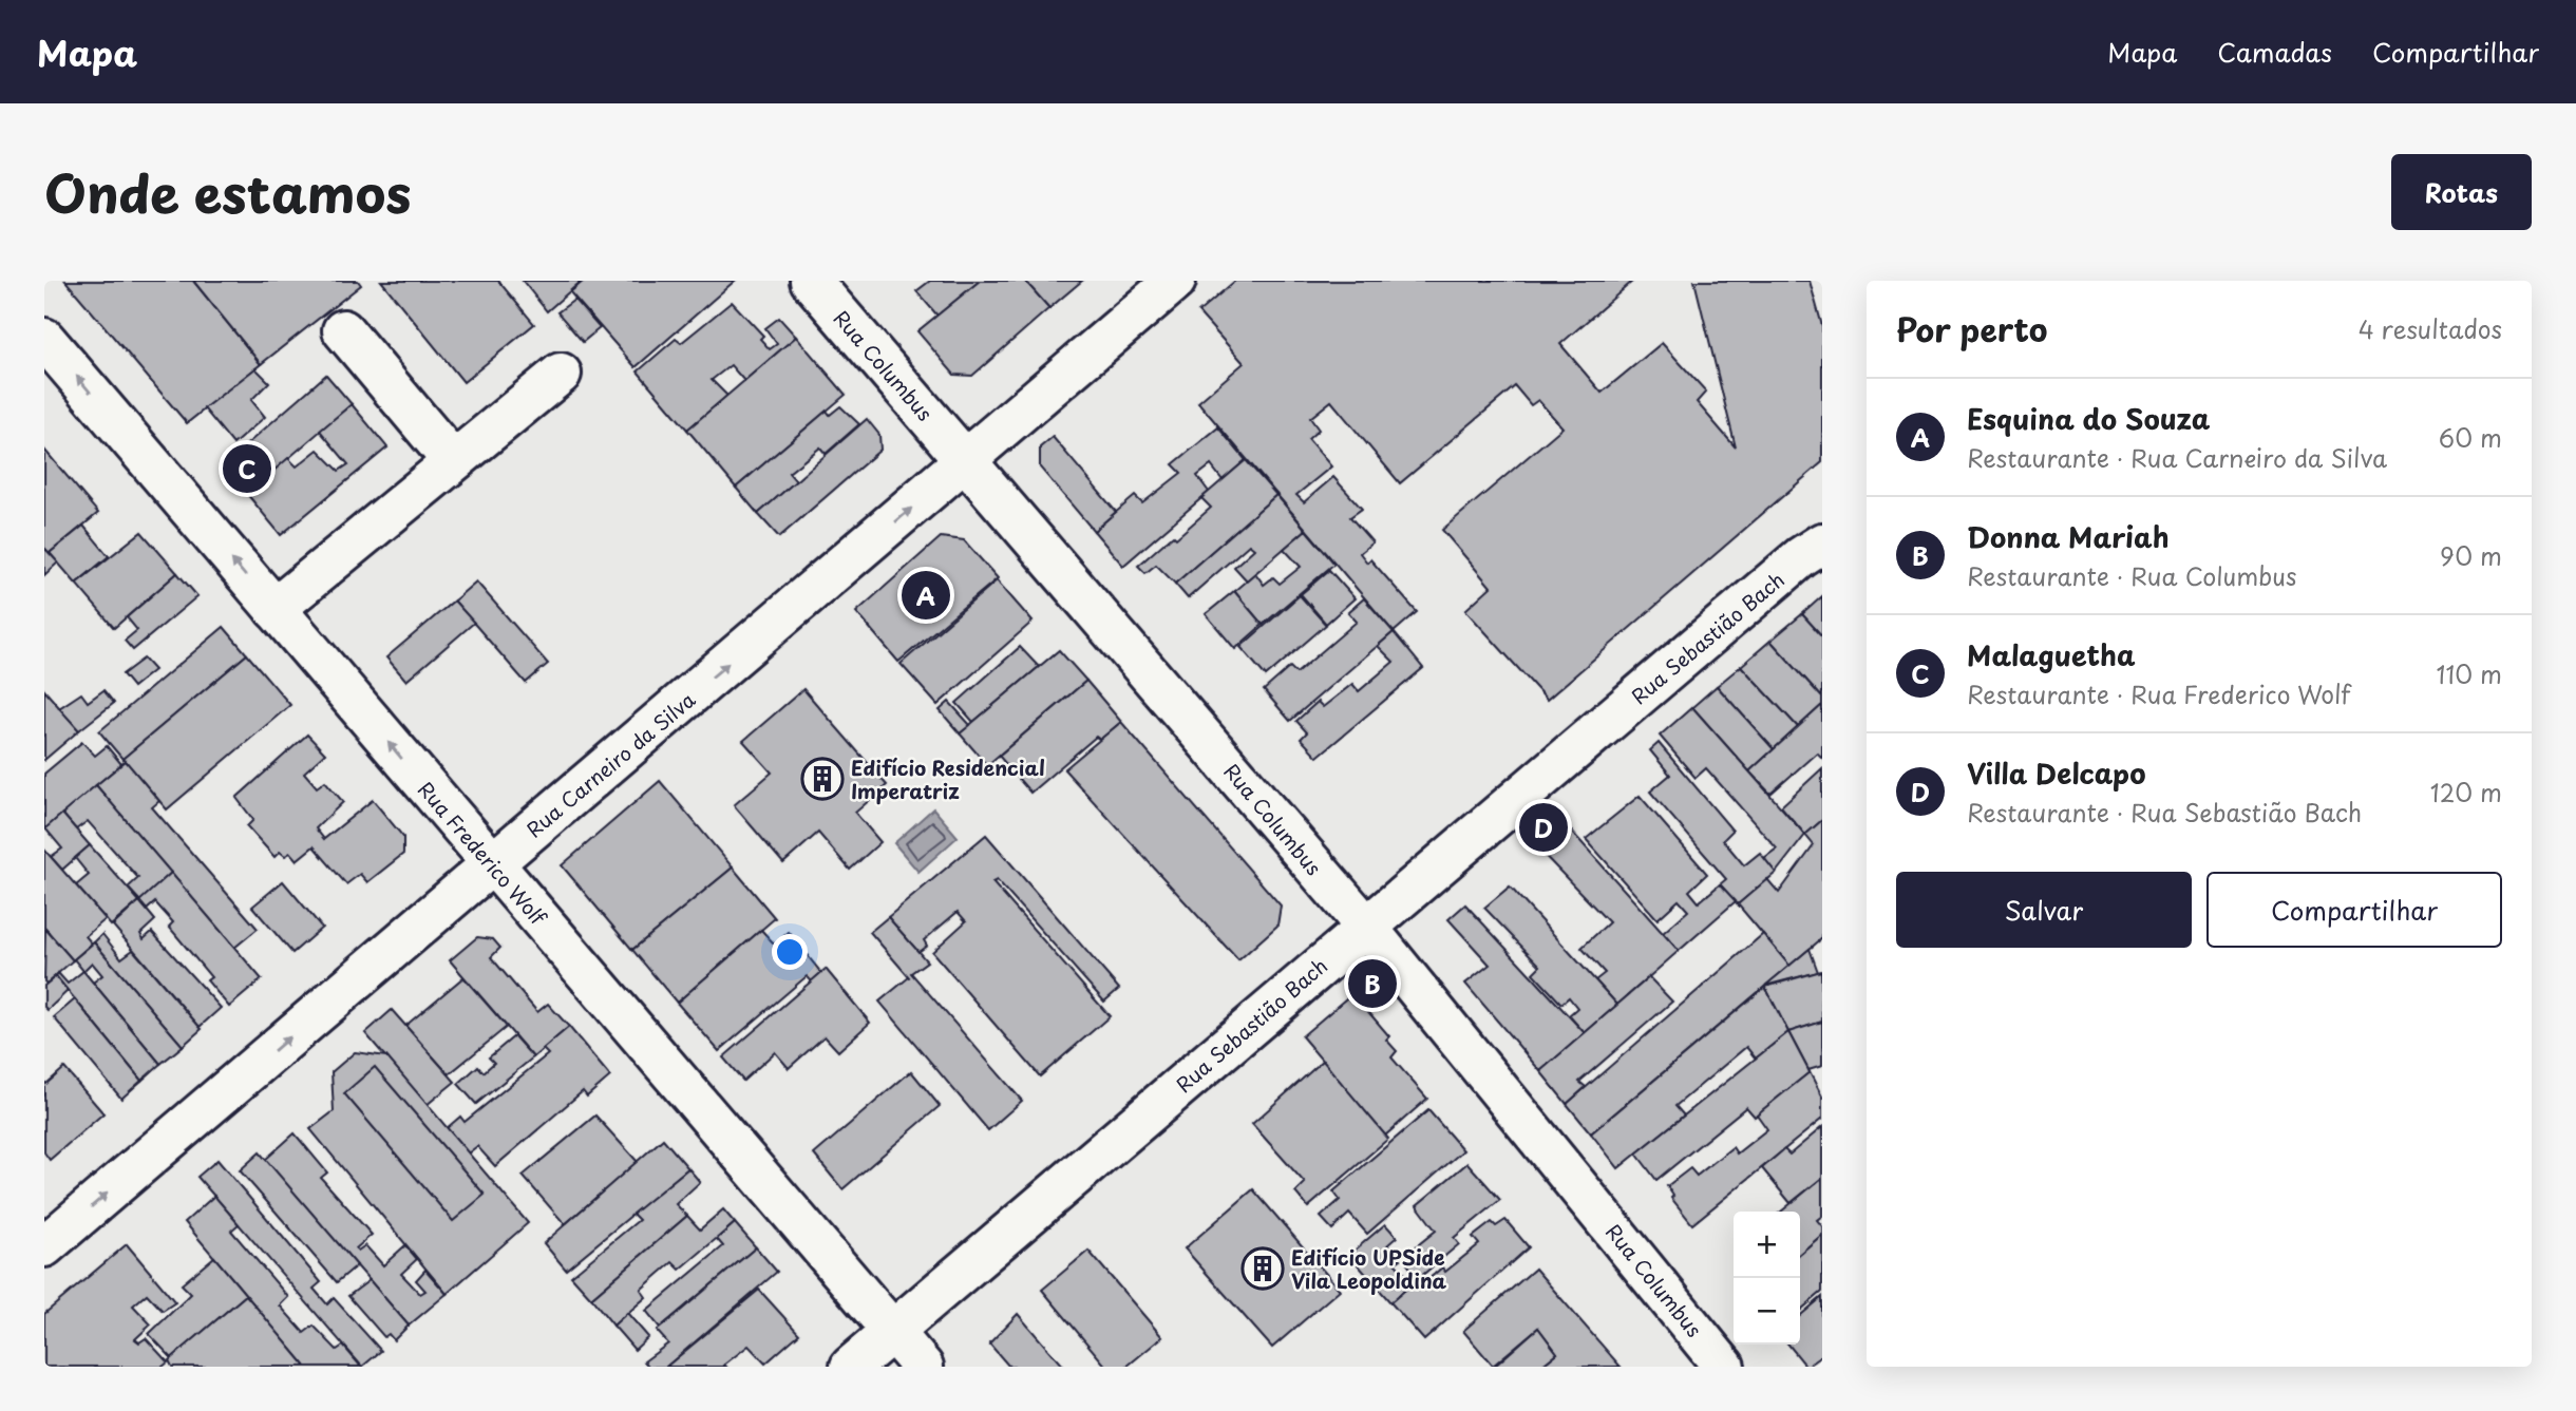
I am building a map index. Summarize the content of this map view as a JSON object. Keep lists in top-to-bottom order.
{
  "streets": {
    "street": [
      "Rua Columbus",
      "Rua Sebastião Bach",
      "Rua Carneiro da Silva",
      "Rua Frederico Wolf"
    ]
  },
  "crossings": [
    ["Rua Columbus", "Rua Sebastião Bach"],
    ["Rua Columbus", "Rua Carneiro da Silva"],
    ["Rua Sebastião Bach", "Rua Frederico Wolf"],
    ["Rua Carneiro da Silva", "Rua Frederico Wolf"]
  ],
  "one_way": ["Rua Frederico Wolf"],
  "places": {
    "building": ["Edifício Residencial Imperatriz", "Edifício UPSide Vila Leopoldina"]
  },
  "page": {
    "header": "Mapa",
    "nav": ["Mapa", "Camadas", "Compartilhar"],
    "title": "Onde estamos",
    "buttons": [
      "Rotas",
      ["Salvar", "Compartilhar"]
    ],
    "heading": ["Por perto", "4 resultados"],
    "list": [
      {
        "mark": "A",
        "name": "Esquina do Souza",
        "note": "Restaurante · Rua Carneiro da Silva",
        "value": "60 m"
      },
      {
        "mark": "B",
        "name": "Donna Mariah",
        "note": "Restaurante · Rua Columbus",
        "value": "90 m"
      },
      {
        "mark": "C",
        "name": "Malaguetha",
        "note": "Restaurante · Rua Frederico Wolf",
        "value": "110 m"
      },
      {
        "mark": "D",
        "name": "Villa Delcapo",
        "note": "Restaurante · Rua Sebastião Bach",
        "value": "120 m"
      }
    ],
    "pins": [
      "C",
      "A",
      "D",
      "B"
    ],
    "map_buttons": ["+", "−"]
  }
}
